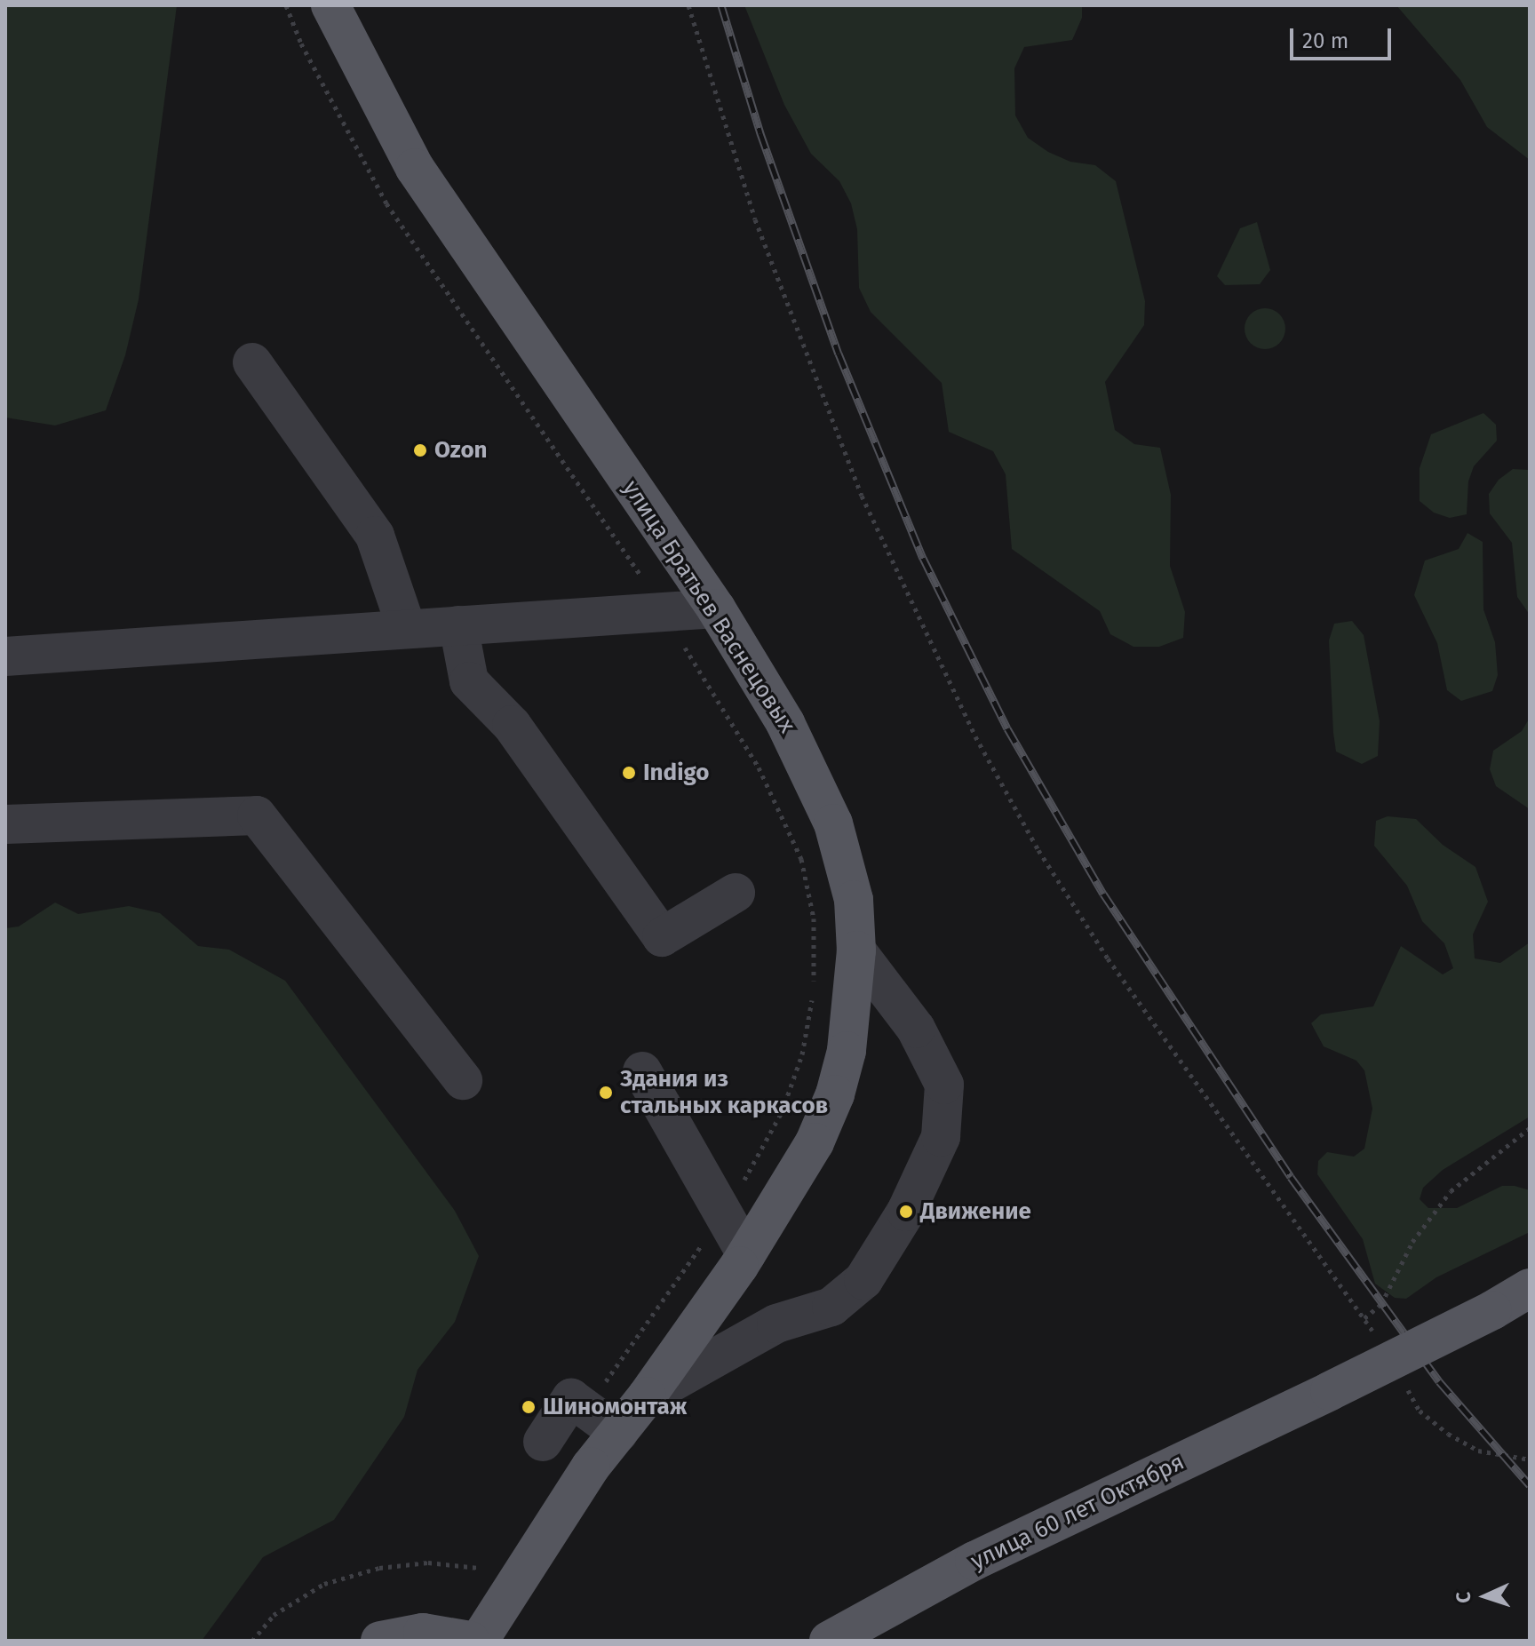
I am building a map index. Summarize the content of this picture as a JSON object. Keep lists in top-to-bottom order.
{
  "streets": {
    "main road": ["улица Братьев Васнецовых", "улица 60 лет Октября"]
  },
  "places": [
    "Ozon",
    "Indigo",
    "Здания из стальных каркасов",
    "Движение",
    "Шиномонтаж"
  ],
  "scale_bar": "20 m",
  "north": "left"
}
